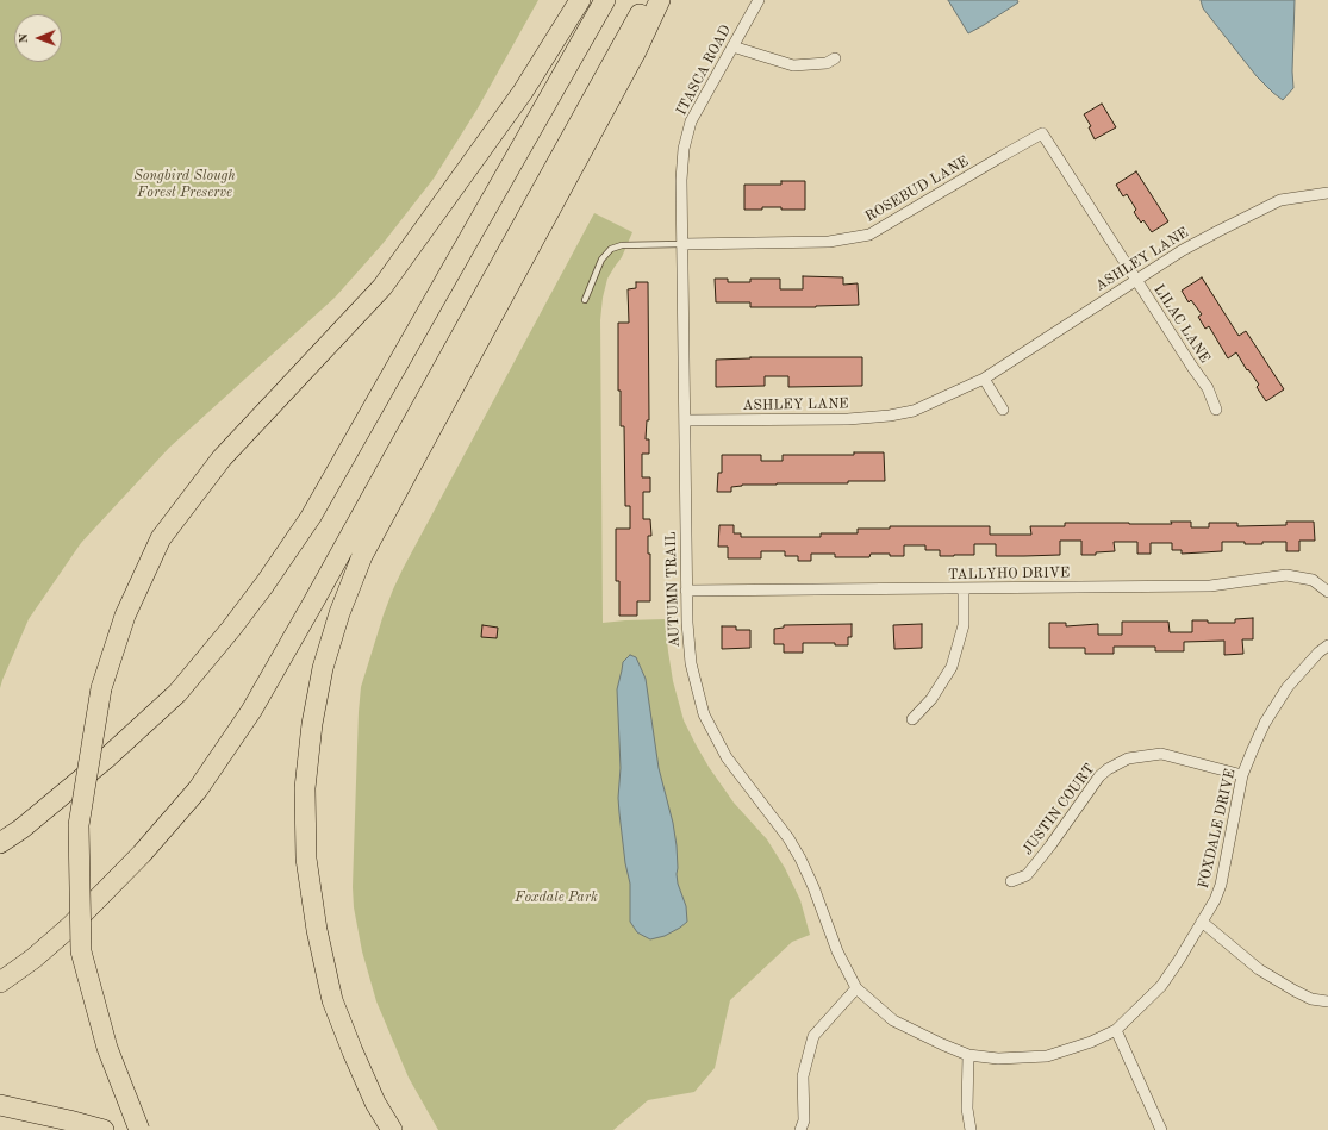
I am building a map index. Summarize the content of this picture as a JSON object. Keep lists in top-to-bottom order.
{
  "streets": {
    "street": [
      "ITASCA ROAD",
      "ROSEBUD LANE",
      "ASHLEY LANE",
      "LILAC LANE",
      "TALLYHO DRIVE",
      "AUTUMN TRAIL",
      "JUSTIN COURT",
      "FOXDALE DRIVE"
    ]
  },
  "crossings": [
    ["ITASCA ROAD", "ROSEBUD LANE"],
    ["ITASCA ROAD", "AUTUMN TRAIL"],
    ["ROSEBUD LANE", "LILAC LANE"],
    ["ROSEBUD LANE", "AUTUMN TRAIL"],
    ["ASHLEY LANE", "LILAC LANE"],
    ["ASHLEY LANE", "AUTUMN TRAIL"],
    ["TALLYHO DRIVE", "AUTUMN TRAIL"],
    ["AUTUMN TRAIL", "FOXDALE DRIVE"],
    ["JUSTIN COURT", "FOXDALE DRIVE"]
  ],
  "parks": ["Songbird Slough Forest Preserve", "Foxdale Park"],
  "north": "left"
}
